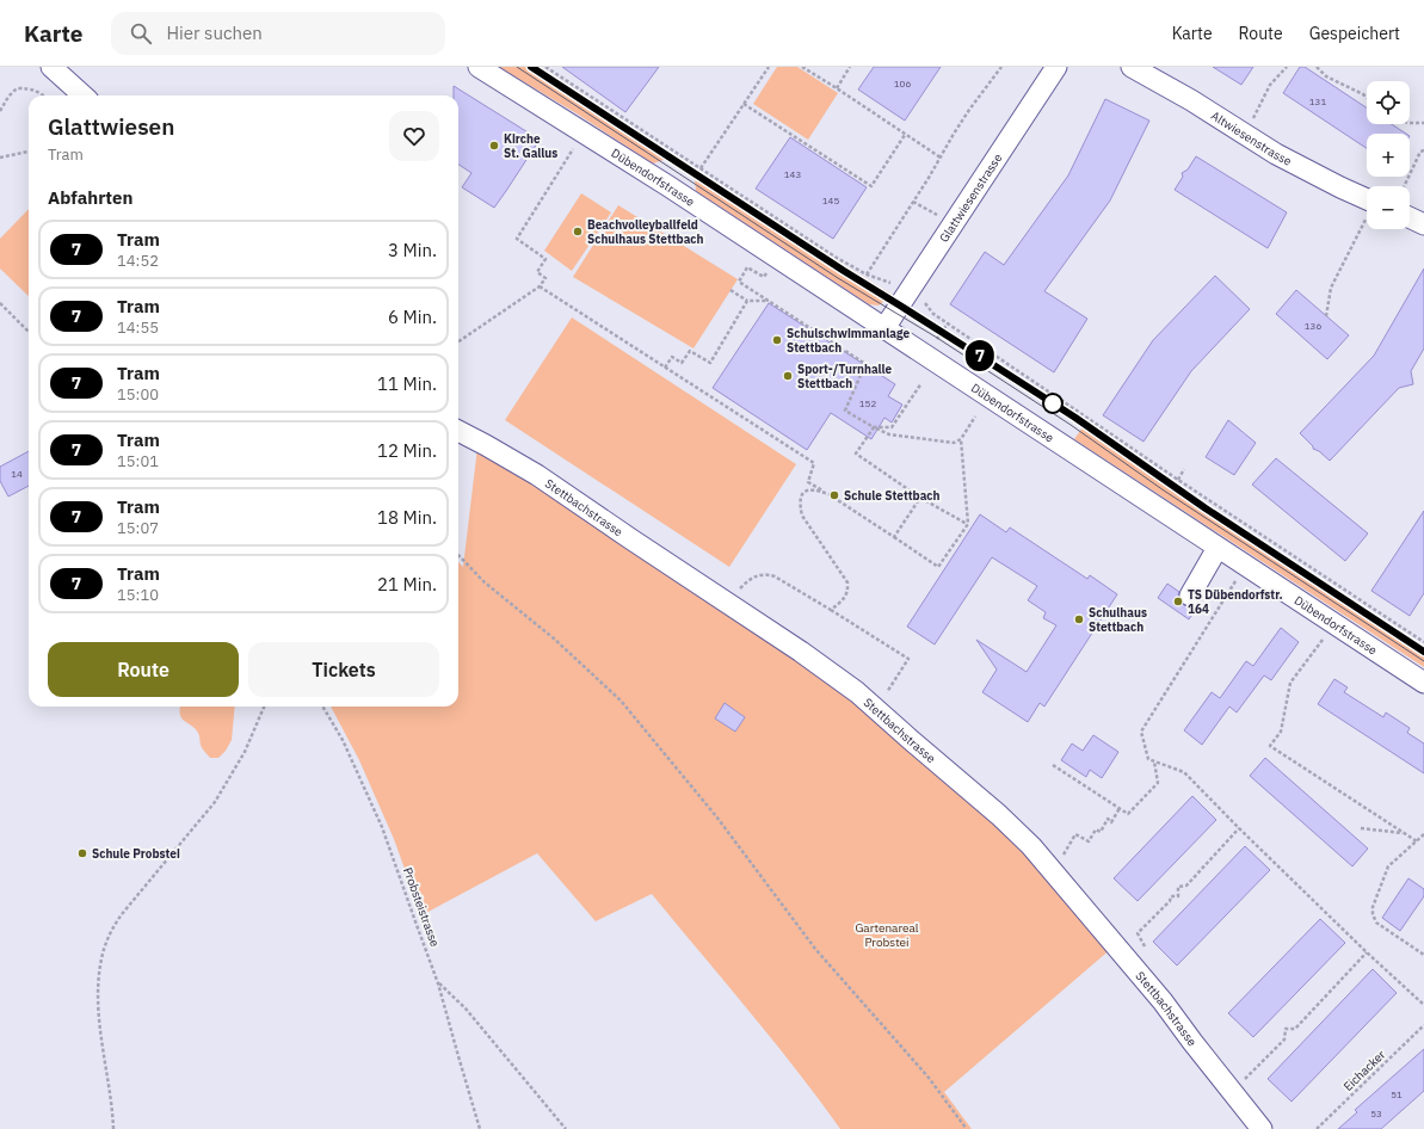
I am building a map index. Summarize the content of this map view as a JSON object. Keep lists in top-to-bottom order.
{
  "streets": {
    "street": [
      "Altwiesenstrasse",
      "Dübendorfstrasse",
      "Glattwiesenstrasse",
      "Stettbachstrasse"
    ],
    "path": ["Probsteistrasse", "Eichacker"]
  },
  "crossings": [
    ["Dübendorfstrasse", "Glattwiesenstrasse"]
  ],
  "parks": ["Gartenareal Probstei"],
  "places": [
    "Kirche St. Gallus",
    "Beachvolleyballfeld Schulhaus Stettbach",
    "Schulschwimmanlage Stettbach",
    "Sport-/Turnhalle Stettbach",
    "Schule Stettbach",
    "TS Dübendorfstr. 164",
    "Schulhaus Stettbach",
    "Schule Probstei"
  ],
  "lines": ["tram line 7"],
  "house_numbers": [
    "106",
    "131",
    "143",
    "145",
    "136",
    "152",
    "14",
    "51",
    "53"
  ],
  "page": {
    "header": "Karte",
    "search": "Hier suchen",
    "nav": ["Karte", "Route", "Gespeichert"],
    "on_map": "7",
    "map_buttons": ["+", "−"],
    "heading": [
      ["Glattwiesen", "Tram"],
      "Abfahrten"
    ],
    "list": [
      {
        "mark": "7",
        "name": "Tram",
        "note": "14:52",
        "value": "3 Min."
      },
      {
        "mark": "7",
        "name": "Tram",
        "note": "14:55",
        "value": "6 Min."
      },
      {
        "mark": "7",
        "name": "Tram",
        "note": "15:00",
        "value": "11 Min."
      },
      {
        "mark": "7",
        "name": "Tram",
        "note": "15:01",
        "value": "12 Min."
      },
      {
        "mark": "7",
        "name": "Tram",
        "note": "15:07",
        "value": "18 Min."
      },
      {
        "mark": "7",
        "name": "Tram",
        "note": "15:10",
        "value": "21 Min."
      }
    ],
    "buttons": ["Route", "Tickets"]
  }
}
